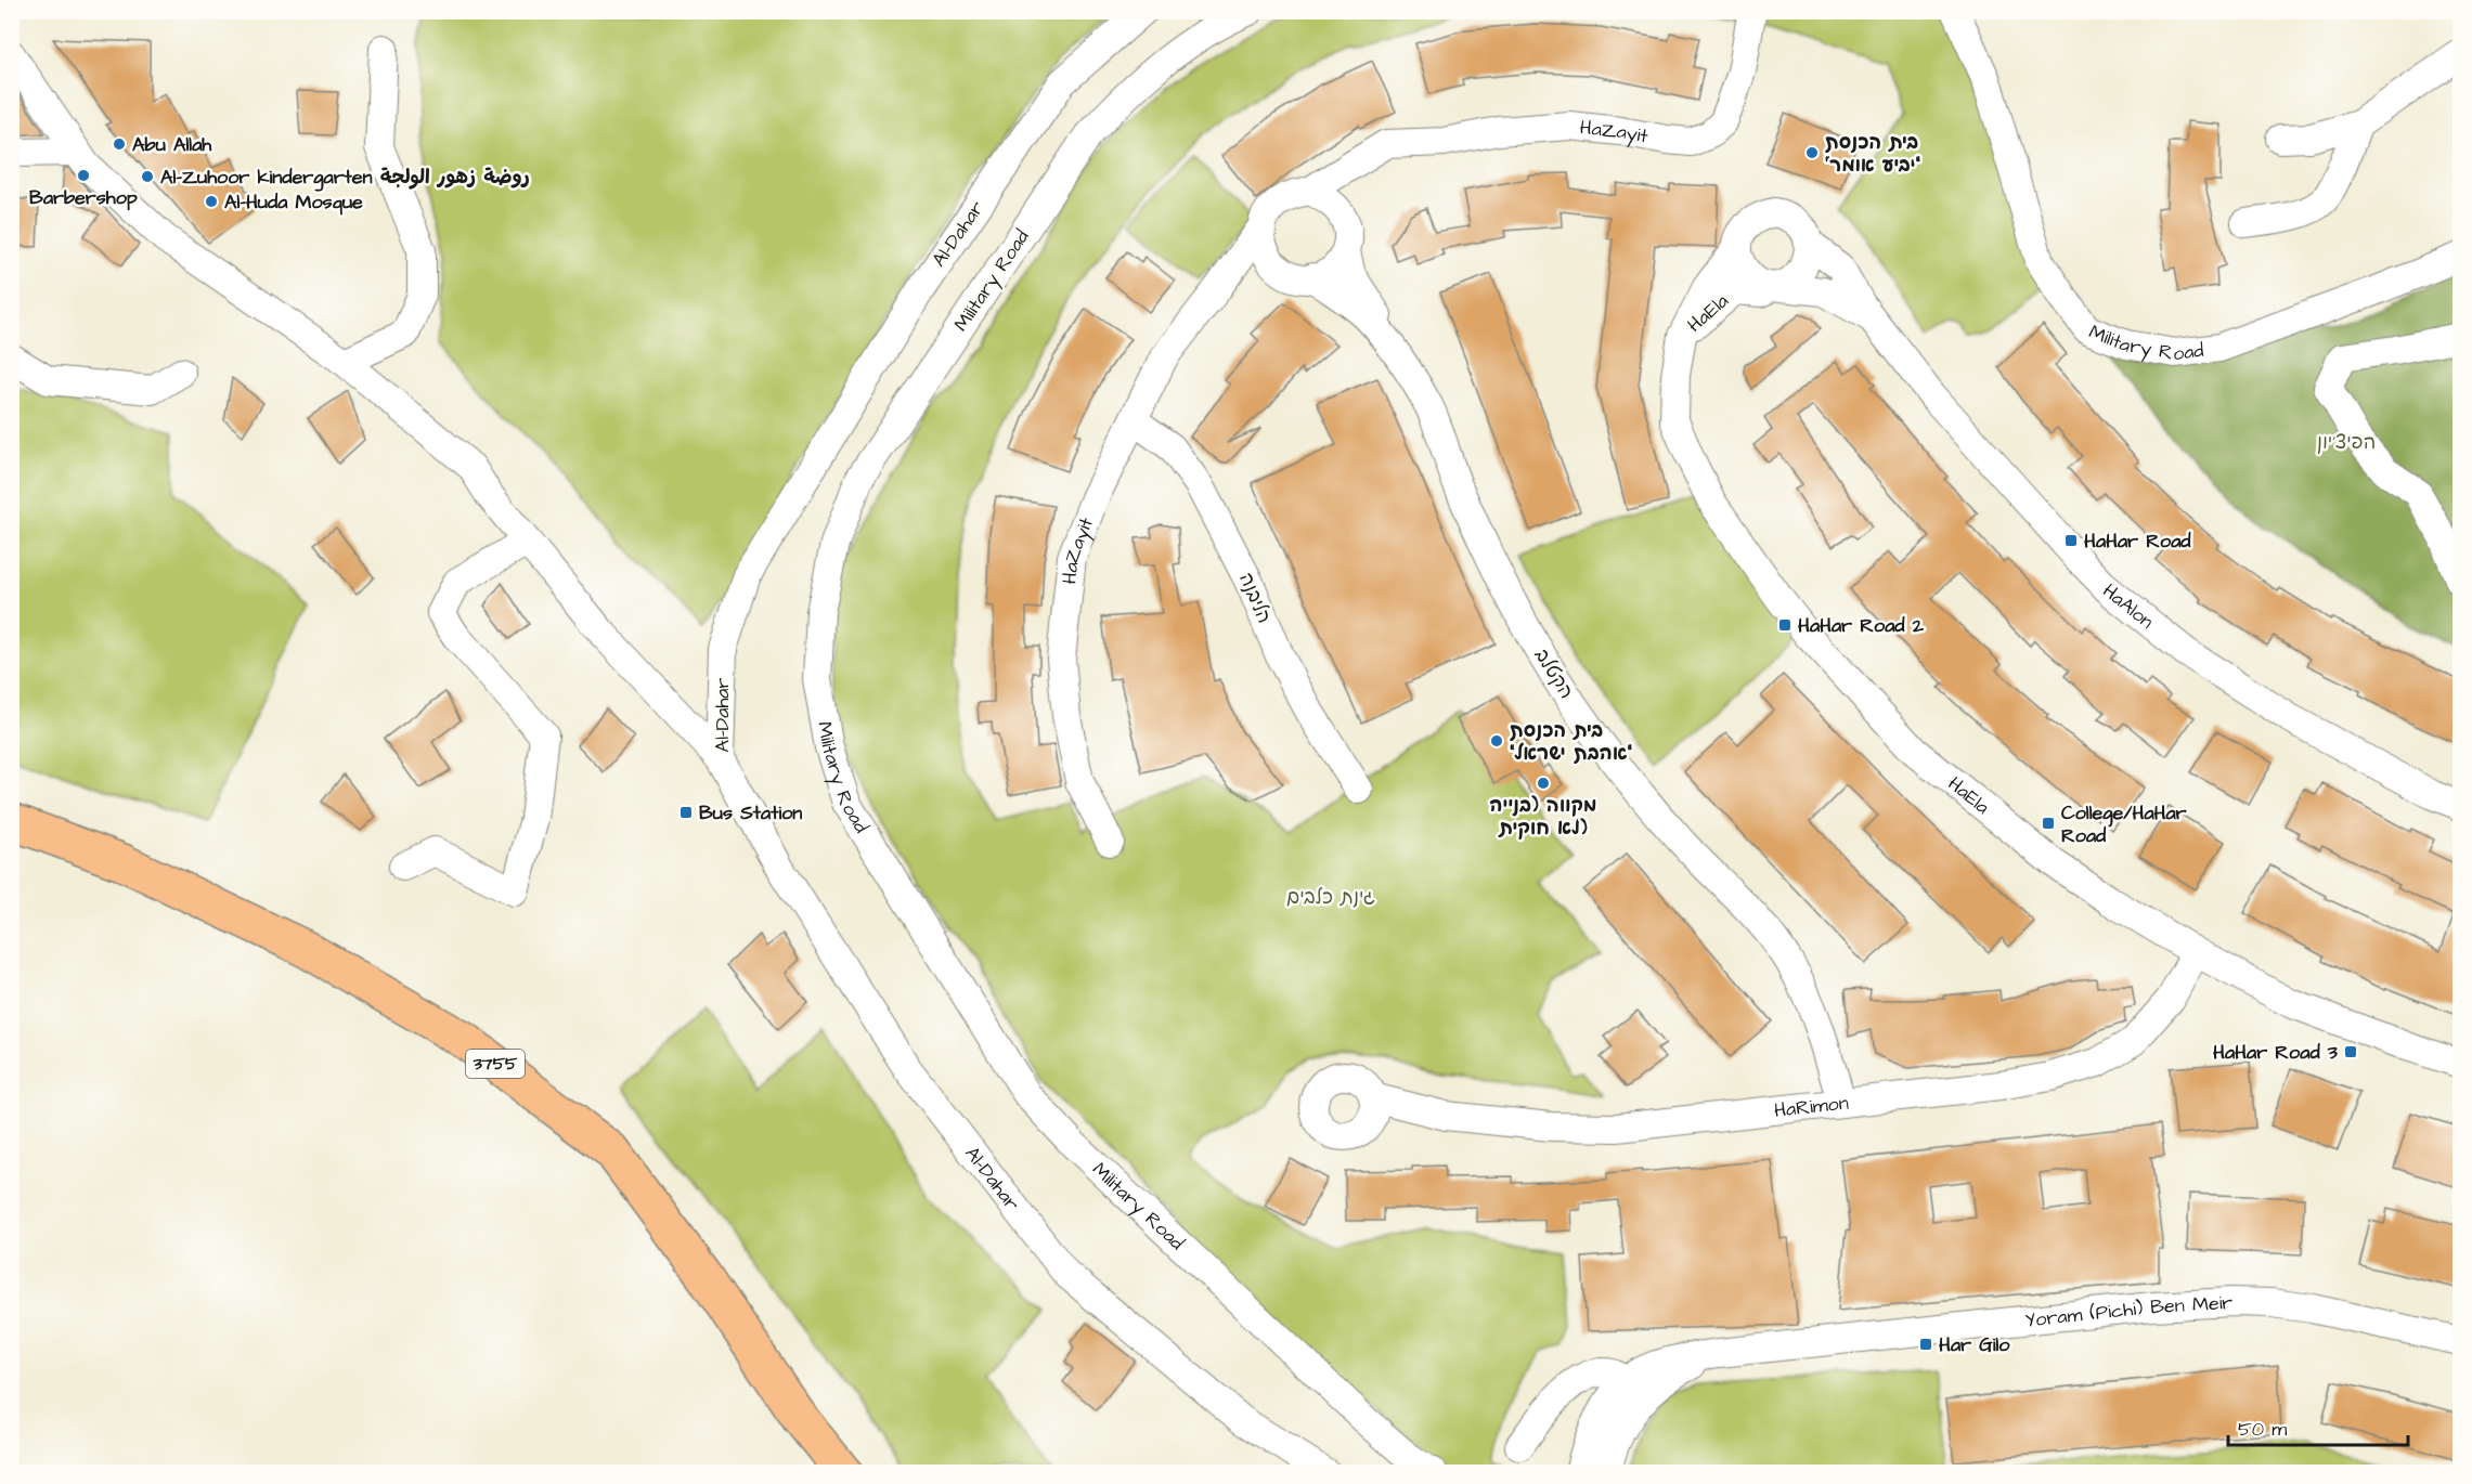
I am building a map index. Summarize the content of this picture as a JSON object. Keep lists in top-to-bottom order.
{
  "streets": {
    "main road": ["3755"],
    "street": [
      "HaZayit",
      "Al-Dahar",
      "Military Road",
      "HaEla",
      "הליבנה",
      "HaAlon",
      "הקטלב",
      "HaRimon",
      "Yoram (Pichi) Ben Meir"
    ]
  },
  "crossings": [
    ["HaZayit", "הליבנה"],
    ["HaZayit", "הקטלב"],
    ["HaEla", "HaAlon"],
    ["HaEla", "HaRimon"],
    ["הקטלב", "HaRimon"]
  ],
  "parks": ["הפיצ'יון", "גינת כלבים"],
  "places": {
    "other": [
      "Abu Allah",
      "בית הכנסת \"יביע אומר\"",
      "Barbershop",
      "Al-Zuhoor kindergarten روضة زهور الولجة",
      "Al-Huda Mosque",
      "בית הכנסת \"אהבת ישראל\"",
      "מקווה (בנייה לא חוקית)"
    ],
    "transit": [
      "HaHar Road",
      "HaHar Road 2",
      "Bus Station",
      "College/HaHar Road",
      "HaHar Road 3",
      "Har Gilo"
    ]
  },
  "scale_bar": "50 m"
}
